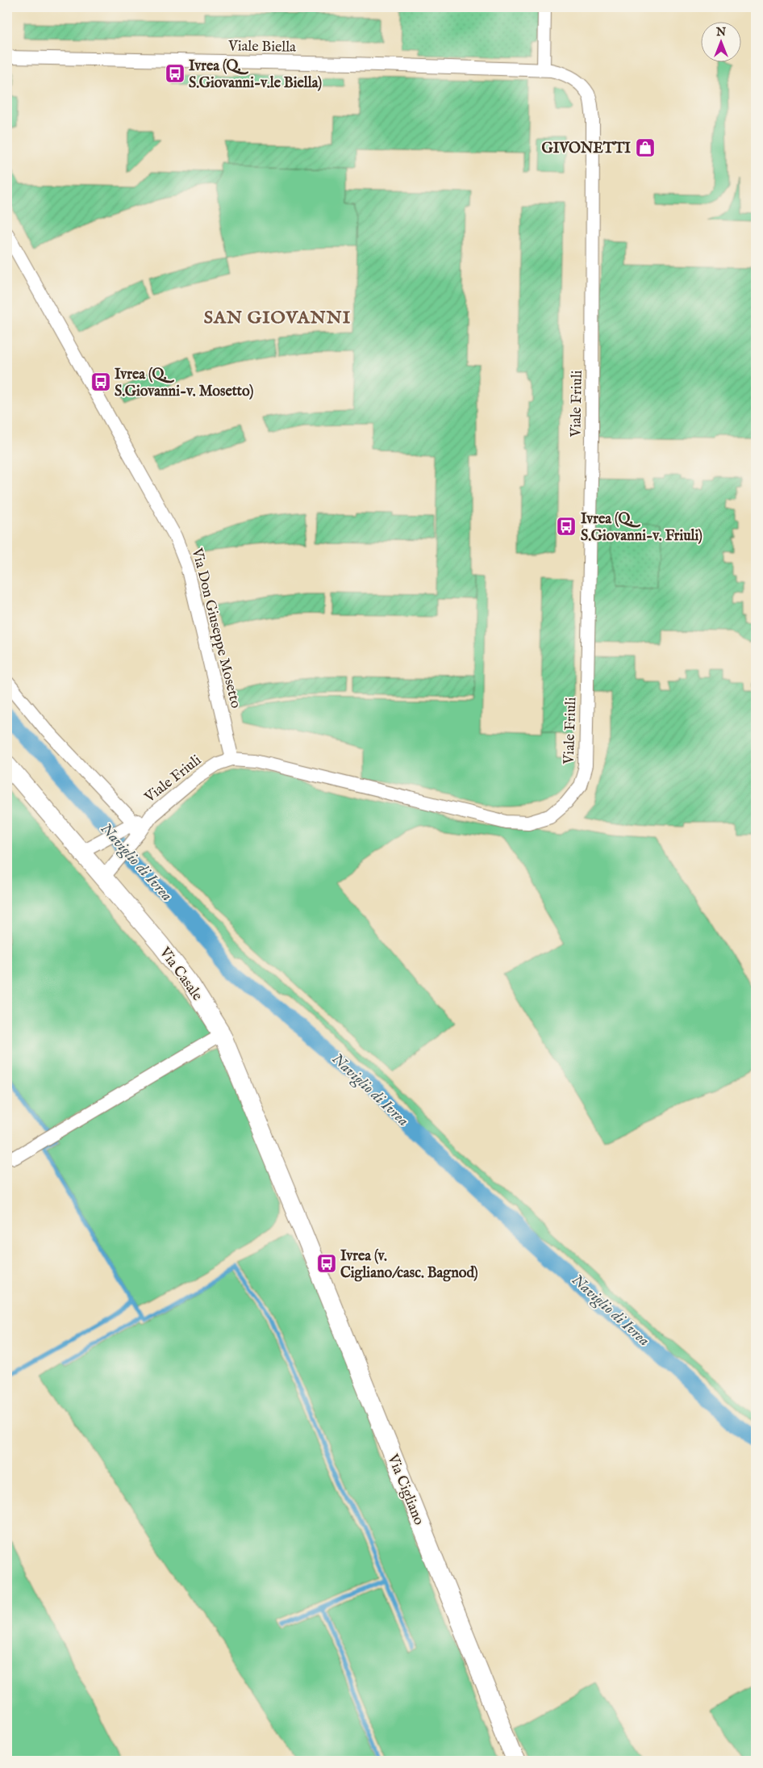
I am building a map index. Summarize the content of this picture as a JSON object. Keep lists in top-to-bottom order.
{
  "streets": {
    "main road": ["Via Casale", "Via Cigliano"],
    "street": ["Viale Biella", "Viale Friuli", "Via Don Giuseppe Mosetto"]
  },
  "crossings": [
    ["Viale Biella", "Viale Friuli"],
    ["Viale Friuli", "Via Don Giuseppe Mosetto"],
    ["Viale Friuli", "Via Casale"],
    ["Via Casale", "Via Cigliano"]
  ],
  "districts": ["SAN GIOVANNI"],
  "water": ["Naviglio di Ivrea"],
  "places": {
    "bus stop": [
      "Ivrea (Q. S.Giovanni-v.le Biella)",
      "Ivrea (Q. S.Giovanni-v. Mosetto)",
      "Ivrea (Q. S.Giovanni-v. Friuli)",
      "Ivrea (v. Cigliano/casc. Bagnod)"
    ],
    "shop": ["GIVONETTI"]
  },
  "north": "top"
}
